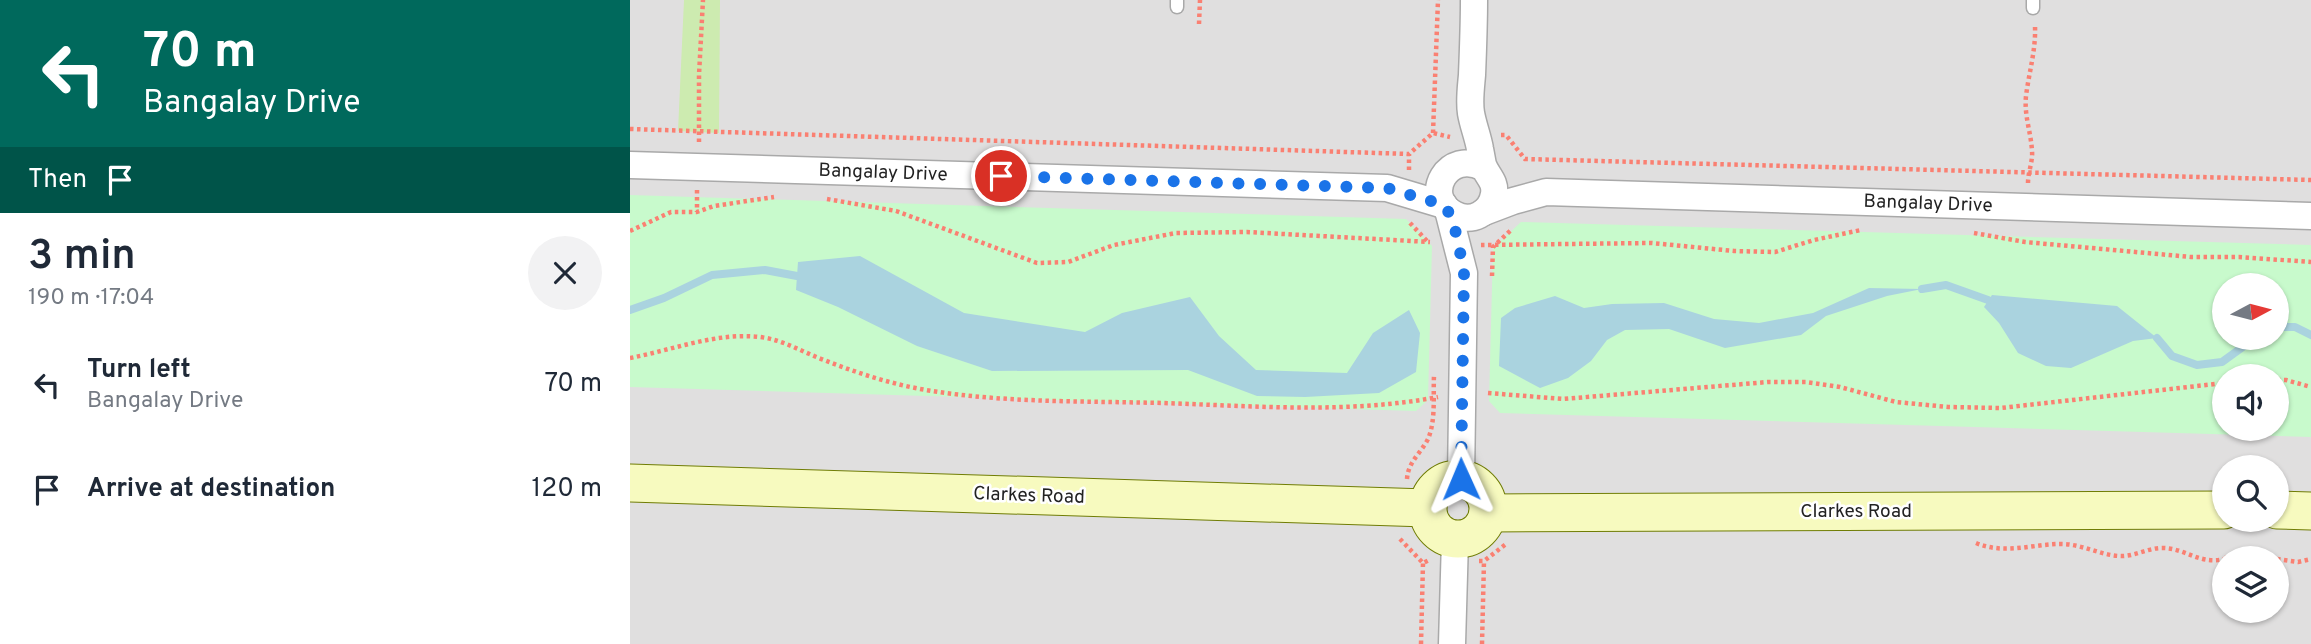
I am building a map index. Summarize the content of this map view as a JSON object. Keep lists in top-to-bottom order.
{
  "streets": {
    "street": ["Bangalay Drive", "Clarkes Road"]
  },
  "north": "right",
  "page": {
    "turn": ["70 m", "Bangalay Drive"],
    "then": "Then",
    "heading": ["3 min", "190 m · 17:04"],
    "list": [
      {
        "name": "Turn left",
        "note": "Bangalay Drive",
        "value": "70 m"
      },
      {
        "name": "Arrive at destination",
        "value": "120 m"
      }
    ]
  }
}
